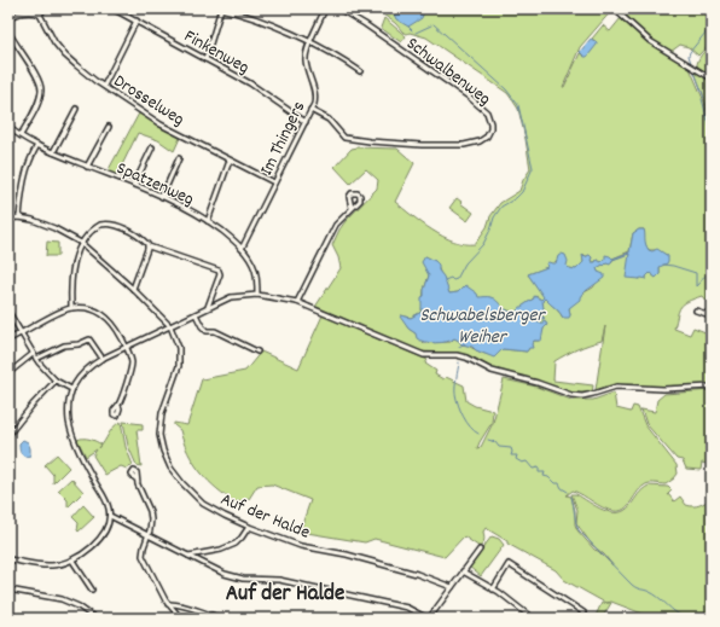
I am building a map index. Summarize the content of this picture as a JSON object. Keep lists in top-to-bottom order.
{
  "streets": {
    "street": [
      "Finkenweg",
      "Schwalbenweg",
      "Drosselweg",
      "Im Thingers",
      "Spatzenweg",
      "Auf der Halde"
    ]
  },
  "crossings": [
    ["Finkenweg", "Im Thingers"],
    ["Schwalbenweg", "Im Thingers"],
    ["Drosselweg", "Im Thingers"],
    ["Im Thingers", "Spatzenweg"]
  ],
  "districts": ["Auf der Halde"],
  "water": ["Schwabelsberger Weiher"]
}
